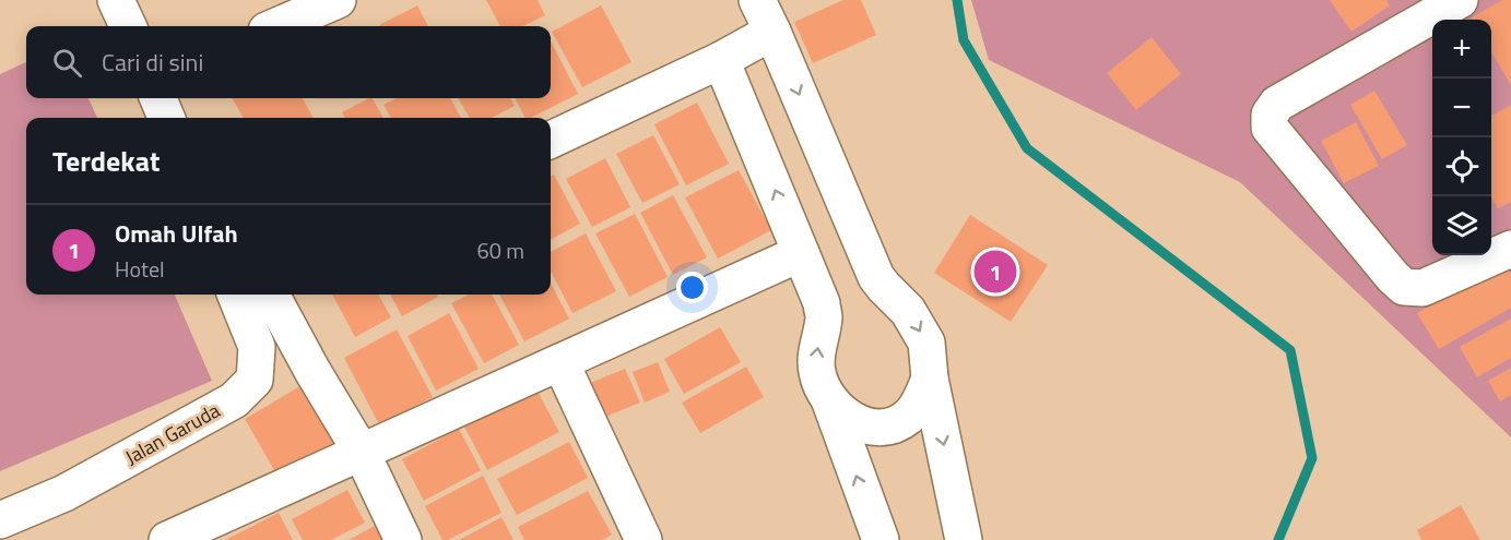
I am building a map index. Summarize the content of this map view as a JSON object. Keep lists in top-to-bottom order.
{
  "streets": {
    "street": ["Jalan Garuda"]
  },
  "page": {
    "map_buttons": ["+", "−"],
    "search": "Cari di sini",
    "heading": "Terdekat",
    "list": [
      {
        "mark": "1",
        "name": "Omah Ulfah",
        "note": "Hotel",
        "value": "60 m"
      }
    ],
    "pins": "1"
  }
}
